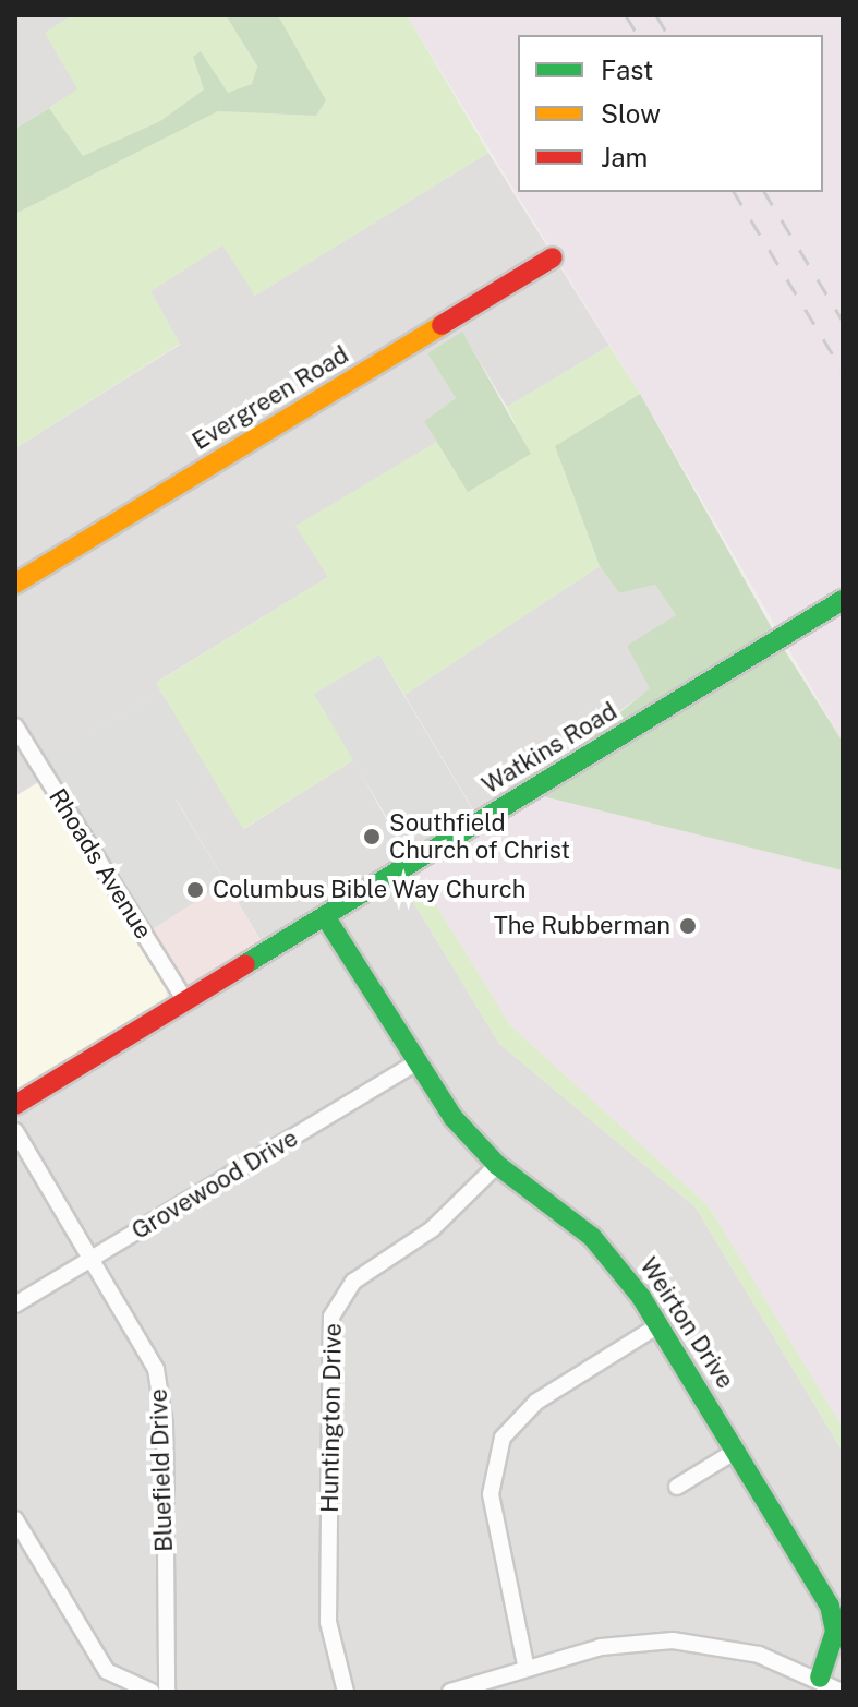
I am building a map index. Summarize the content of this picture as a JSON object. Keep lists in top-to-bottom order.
{
  "streets": {
    "street": [
      "Evergreen Road",
      "Watkins Road",
      "Rhoads Avenue",
      "Grovewood Drive",
      "Weirton Drive",
      "Huntington Drive",
      "Bluefield Drive"
    ]
  },
  "crossings": [
    ["Watkins Road", "Rhoads Avenue"],
    ["Watkins Road", "Weirton Drive"],
    ["Grovewood Drive", "Weirton Drive"],
    ["Grovewood Drive", "Bluefield Drive"],
    ["Weirton Drive", "Huntington Drive"]
  ],
  "places": ["Southfield Church of Christ", "Columbus Bible Way Church", "The Rubberman"],
  "legend": ["Fast", "Slow", "Jam"]
}
